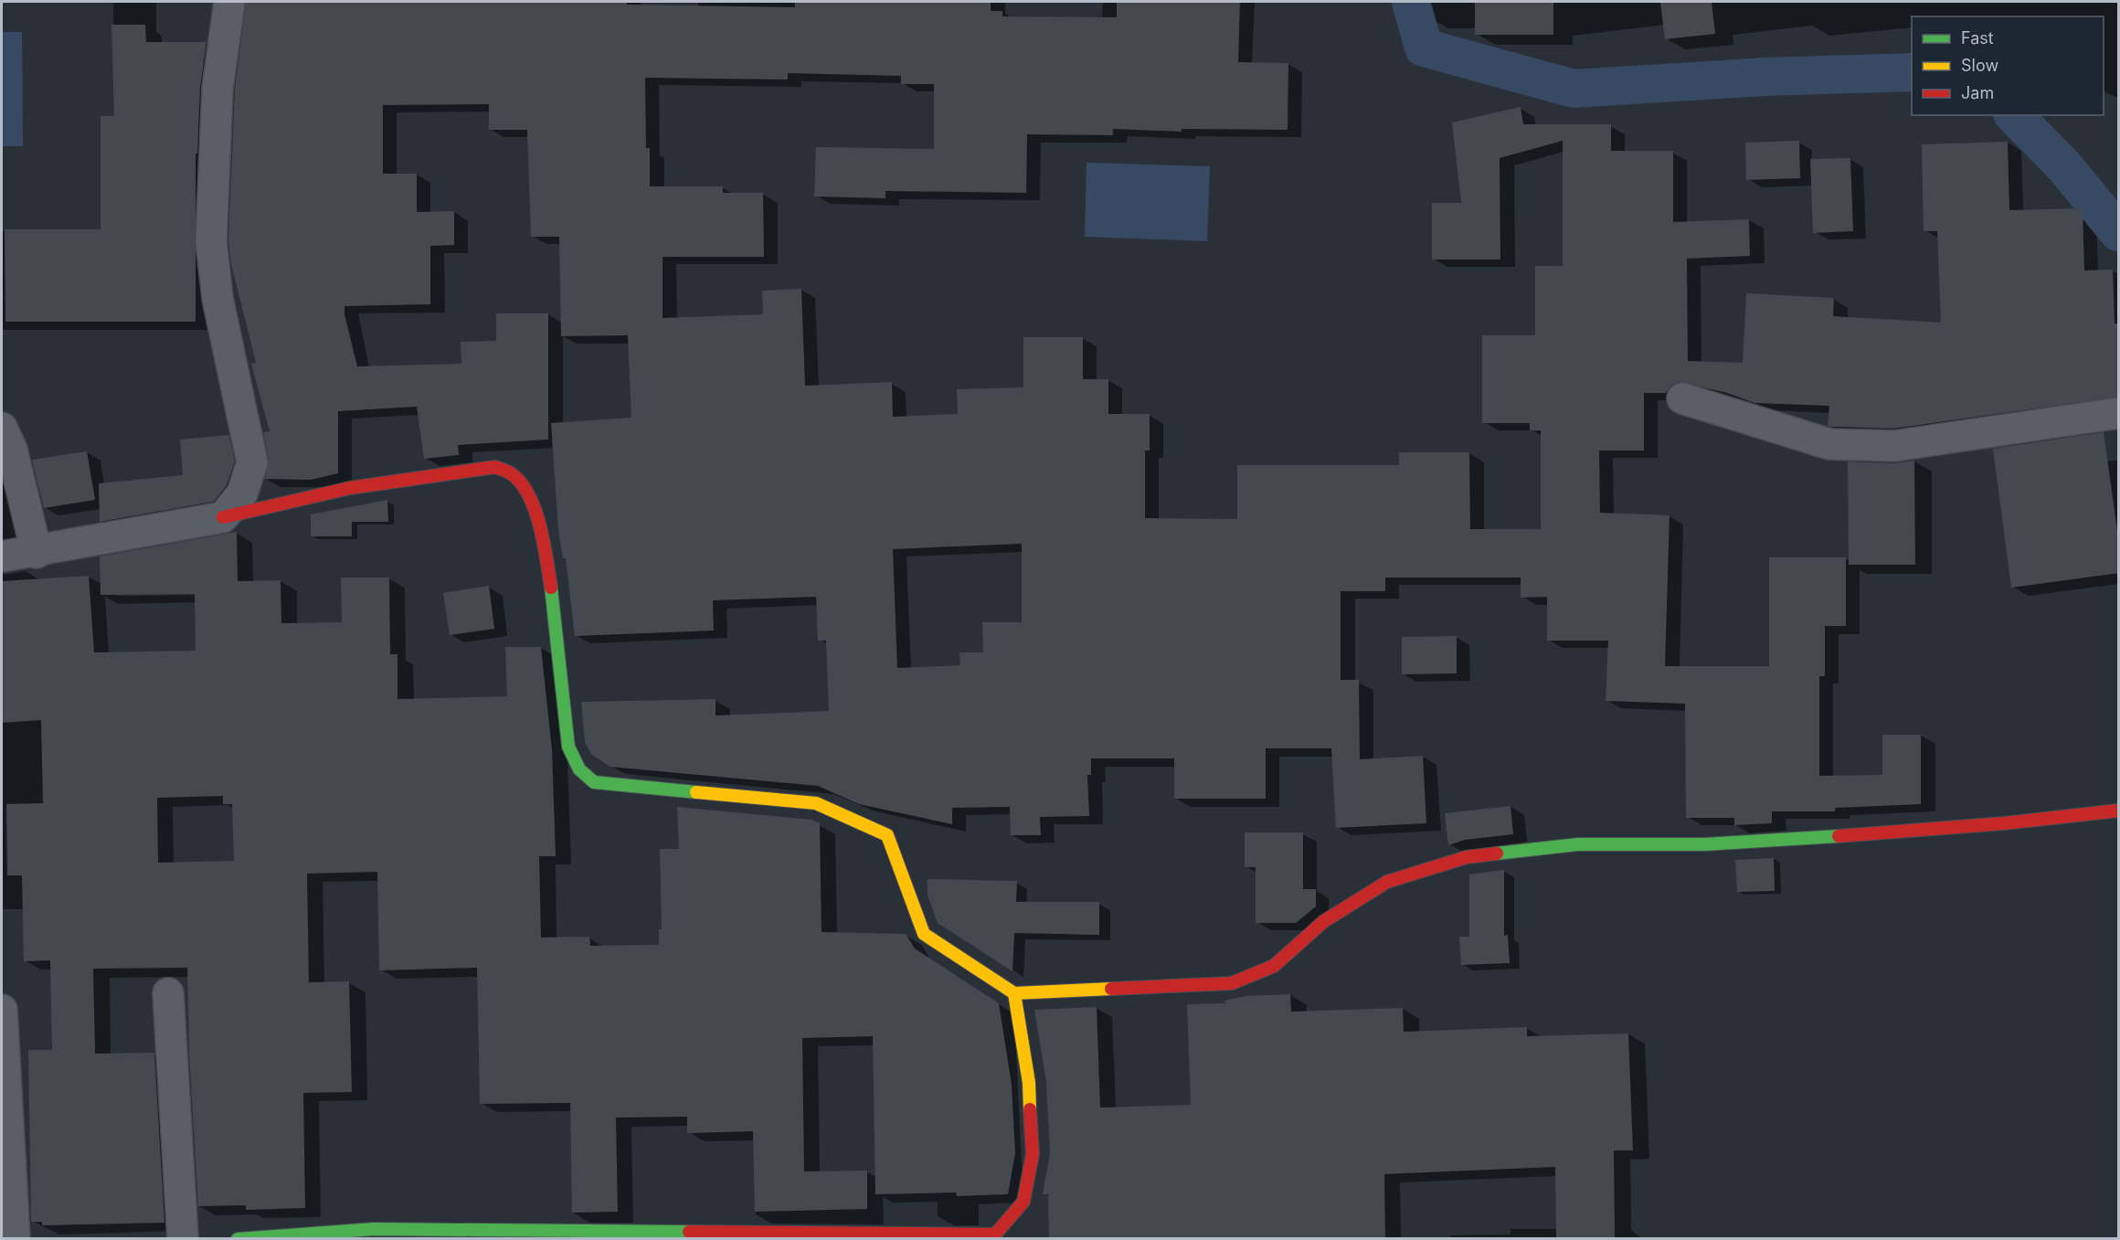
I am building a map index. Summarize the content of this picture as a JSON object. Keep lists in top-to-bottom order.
{
  "legend": ["Fast", "Slow", "Jam"]
}
